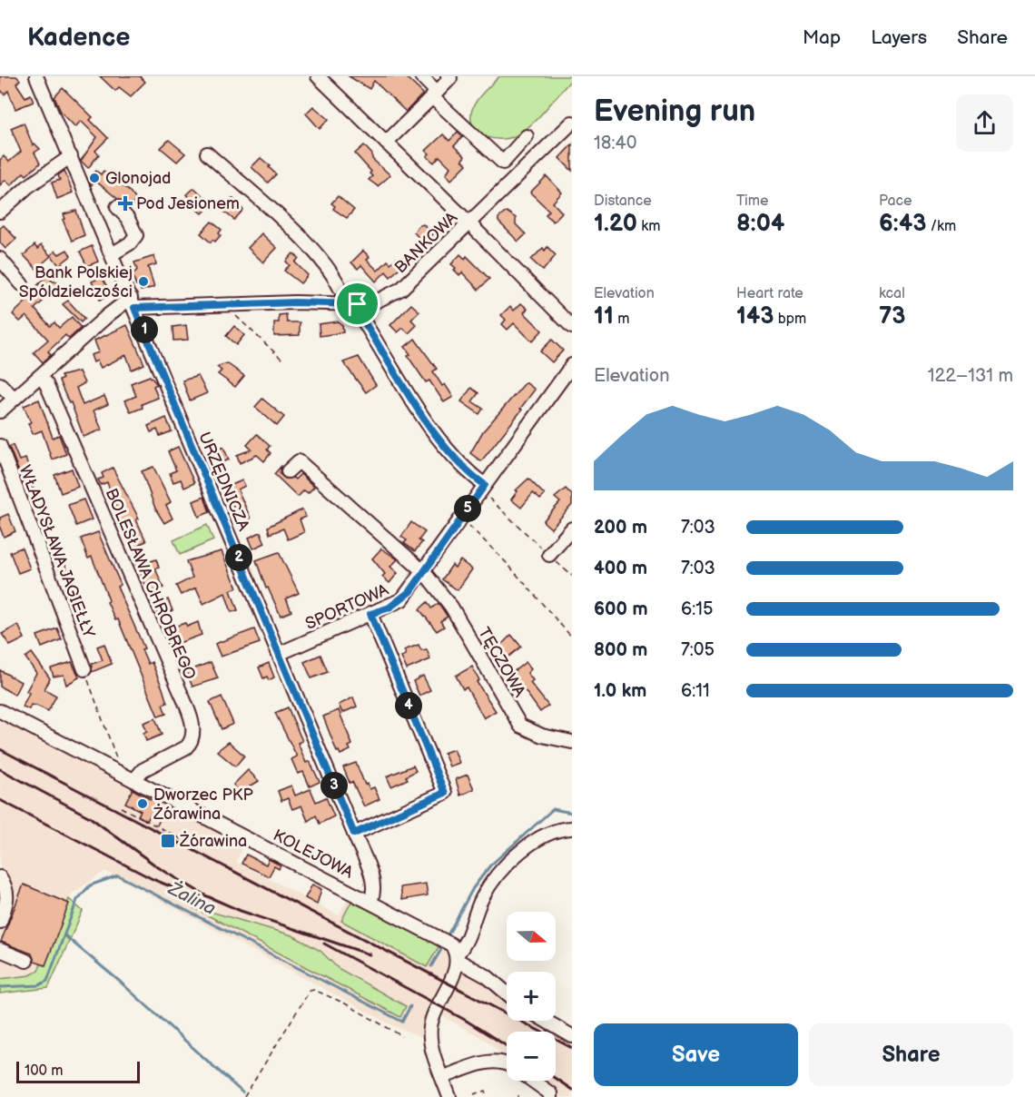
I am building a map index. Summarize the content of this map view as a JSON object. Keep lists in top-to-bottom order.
{
  "streets": {
    "street": [
      "BANKOWA",
      "URZĘDNICZA",
      "WŁADYSŁAWA JAGIEŁŁY",
      "BOLESŁAWA CHROBREGO",
      "SPORTOWA",
      "TĘCZOWA",
      "KOLEJOWA"
    ]
  },
  "crossings": [
    ["BANKOWA", "URZĘDNICZA"],
    ["URZĘDNICZA", "SPORTOWA"],
    ["URZĘDNICZA", "KOLEJOWA"],
    ["BOLESŁAWA CHROBREGO", "KOLEJOWA"],
    ["SPORTOWA", "TĘCZOWA"]
  ],
  "water": ["Żalina"],
  "places": {
    "other": ["Glonojad", "Bank Polskiej Spóldzielczości", "Dworzec PKP Żórawina"],
    "health": ["Pod Jesionem"],
    "transit": ["Żórawina"]
  },
  "scale_bar": "100 m",
  "north": "right",
  "page": {
    "header": "Kadence",
    "nav": ["Map", "Layers", "Share"],
    "heading": ["Evening run", "18:40"],
    "stats": [
      ["Distance", "1.20 km"],
      ["Time", "8:04"],
      ["Pace", "6:43 /km"],
      ["Elevation", "11 m"],
      ["Heart rate", "143 bpm"],
      ["kcal", "73"]
    ],
    "pins": [
      "1",
      "5",
      "2",
      "4",
      "3"
    ],
    "chart": ["Elevation", "122–131 m"],
    "list": [
      {
        "name": "200 m",
        "note": "7:03"
      },
      {
        "name": "400 m",
        "note": "7:03"
      },
      {
        "name": "600 m",
        "note": "6:15"
      },
      {
        "name": "800 m",
        "note": "7:05"
      },
      {
        "name": "1.0 km",
        "note": "6:11"
      }
    ],
    "map_buttons": ["+", "−"],
    "buttons": ["Save", "Share"],
    "scale": "100 m"
  }
}
